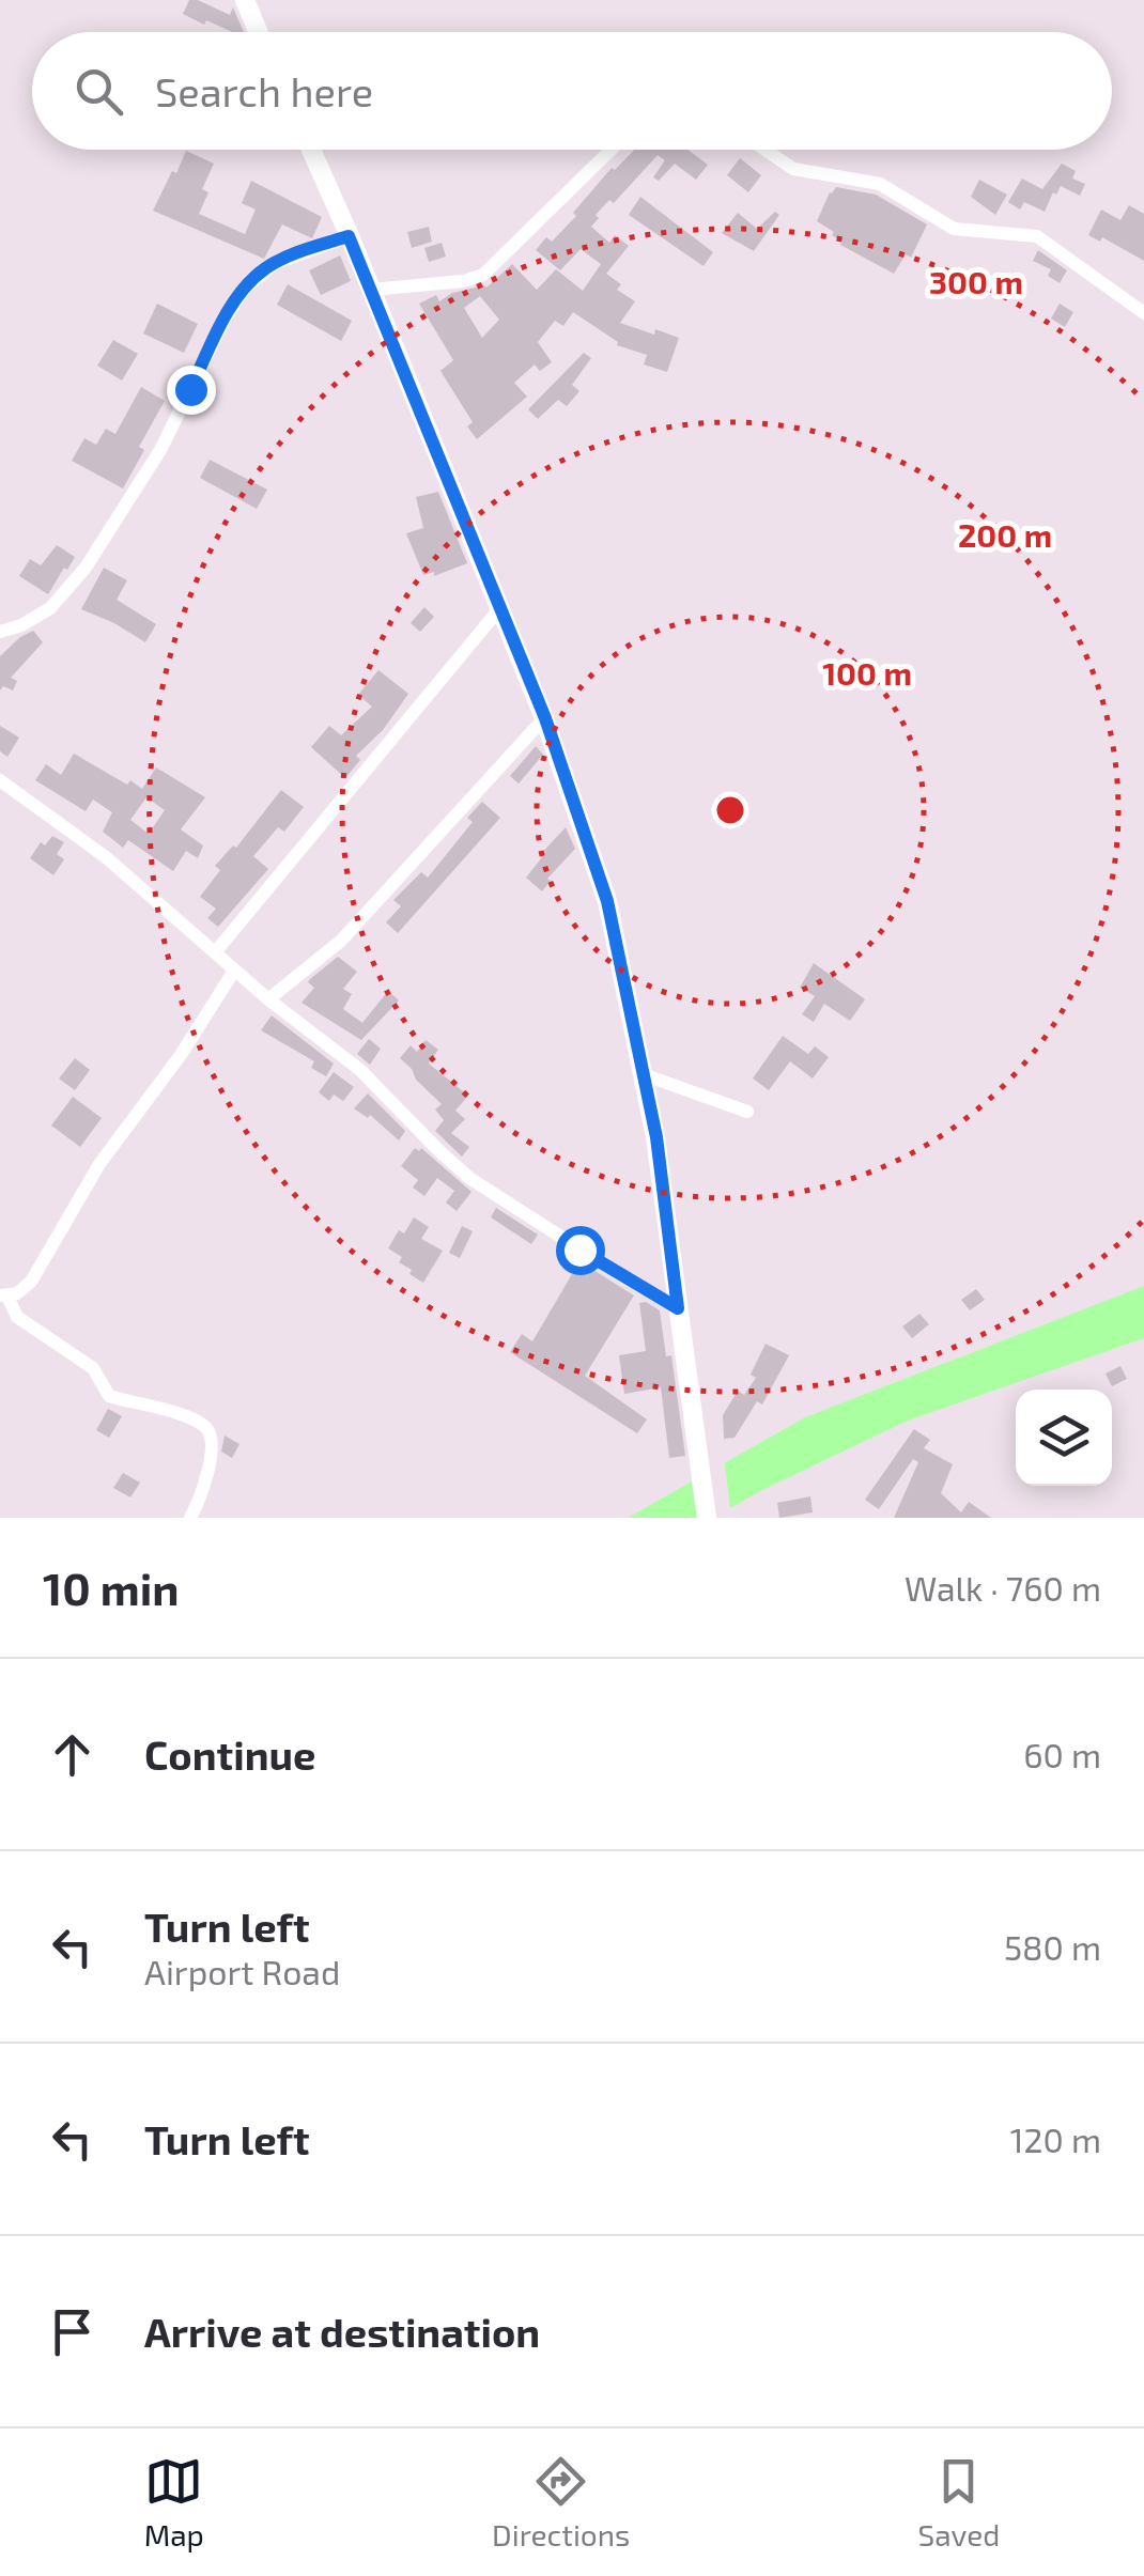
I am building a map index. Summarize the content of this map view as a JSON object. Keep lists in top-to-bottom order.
{
  "page": {
    "search": "Search here",
    "heading": ["10 min", "Walk · 760 m"],
    "list": [
      ["Continue", "60 m"],
      ["Turn left", "Airport Road", "580 m"],
      ["Turn left", "120 m"],
      "Arrive at destination"
    ],
    "nav": ["Map", "Directions", "Saved"]
  },
  "rings": ["300 m", "200 m", "100 m"]
}
